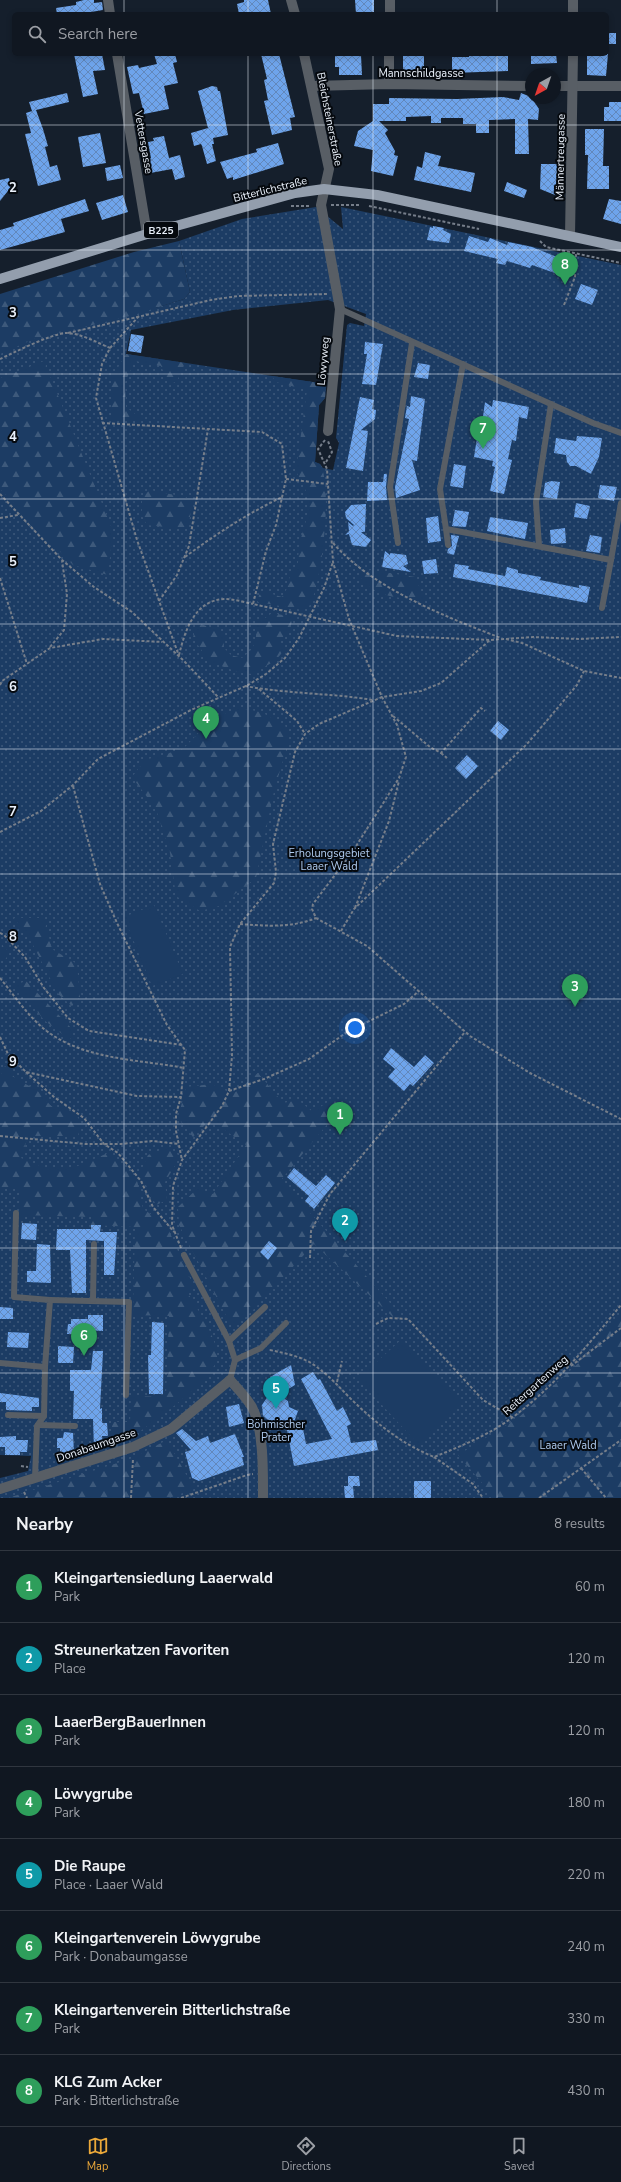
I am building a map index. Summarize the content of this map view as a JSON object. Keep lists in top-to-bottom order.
{
  "streets": {
    "main road": ["Bitterlichstraße", "B225"],
    "street": [
      "Mannschildgasse",
      "Bleichsteinerstraße",
      "Vettersgasse",
      "Männertreugasse",
      "Löwyweg",
      "Donabaumgasse"
    ],
    "path": ["Reitergartenweg"]
  },
  "crossings": [
    ["Mannschildgasse", "Bleichsteinerstraße"],
    ["Bleichsteinerstraße", "Bitterlichstraße"],
    ["Bleichsteinerstraße", "Löwyweg"],
    ["Vettersgasse", "Bitterlichstraße"],
    ["Männertreugasse", "Bitterlichstraße"],
    ["Bitterlichstraße", "Löwyweg"]
  ],
  "parks": ["Erholungsgebiet Laaer Wald", "Böhmischer Prater", "Laaer Wald"],
  "north": "bottom left",
  "page": {
    "search": "Search here",
    "pins": [
      "8",
      "7",
      "4",
      "3",
      "1",
      "2",
      "6",
      "5"
    ],
    "heading": ["Nearby", "8 results"],
    "list": [
      {
        "mark": "1",
        "name": "Kleingartensiedlung Laaerwald",
        "note": "Park",
        "value": "60 m"
      },
      {
        "mark": "2",
        "name": "Streunerkatzen Favoriten",
        "note": "Place",
        "value": "120 m"
      },
      {
        "mark": "3",
        "name": "LaaerBergBauerInnen",
        "note": "Park",
        "value": "120 m"
      },
      {
        "mark": "4",
        "name": "Löwygrube",
        "note": "Park",
        "value": "180 m"
      },
      {
        "mark": "5",
        "name": "Die Raupe",
        "note": "Place · Laaer Wald",
        "value": "220 m"
      },
      {
        "mark": "6",
        "name": "Kleingartenverein Löwygrube",
        "note": "Park · Donabaumgasse",
        "value": "240 m"
      },
      {
        "mark": "7",
        "name": "Kleingartenverein Bitterlichstraße",
        "note": "Park",
        "value": "330 m"
      },
      {
        "mark": "8",
        "name": "KLG Zum Acker",
        "note": "Park · Bitterlichstraße",
        "value": "430 m"
      }
    ],
    "nav": ["Map", "Directions", "Saved"]
  },
  "grid": {
    "rows": [
      "2",
      "3",
      "4",
      "5",
      "6",
      "7",
      "8",
      "9"
    ]
  }
}
